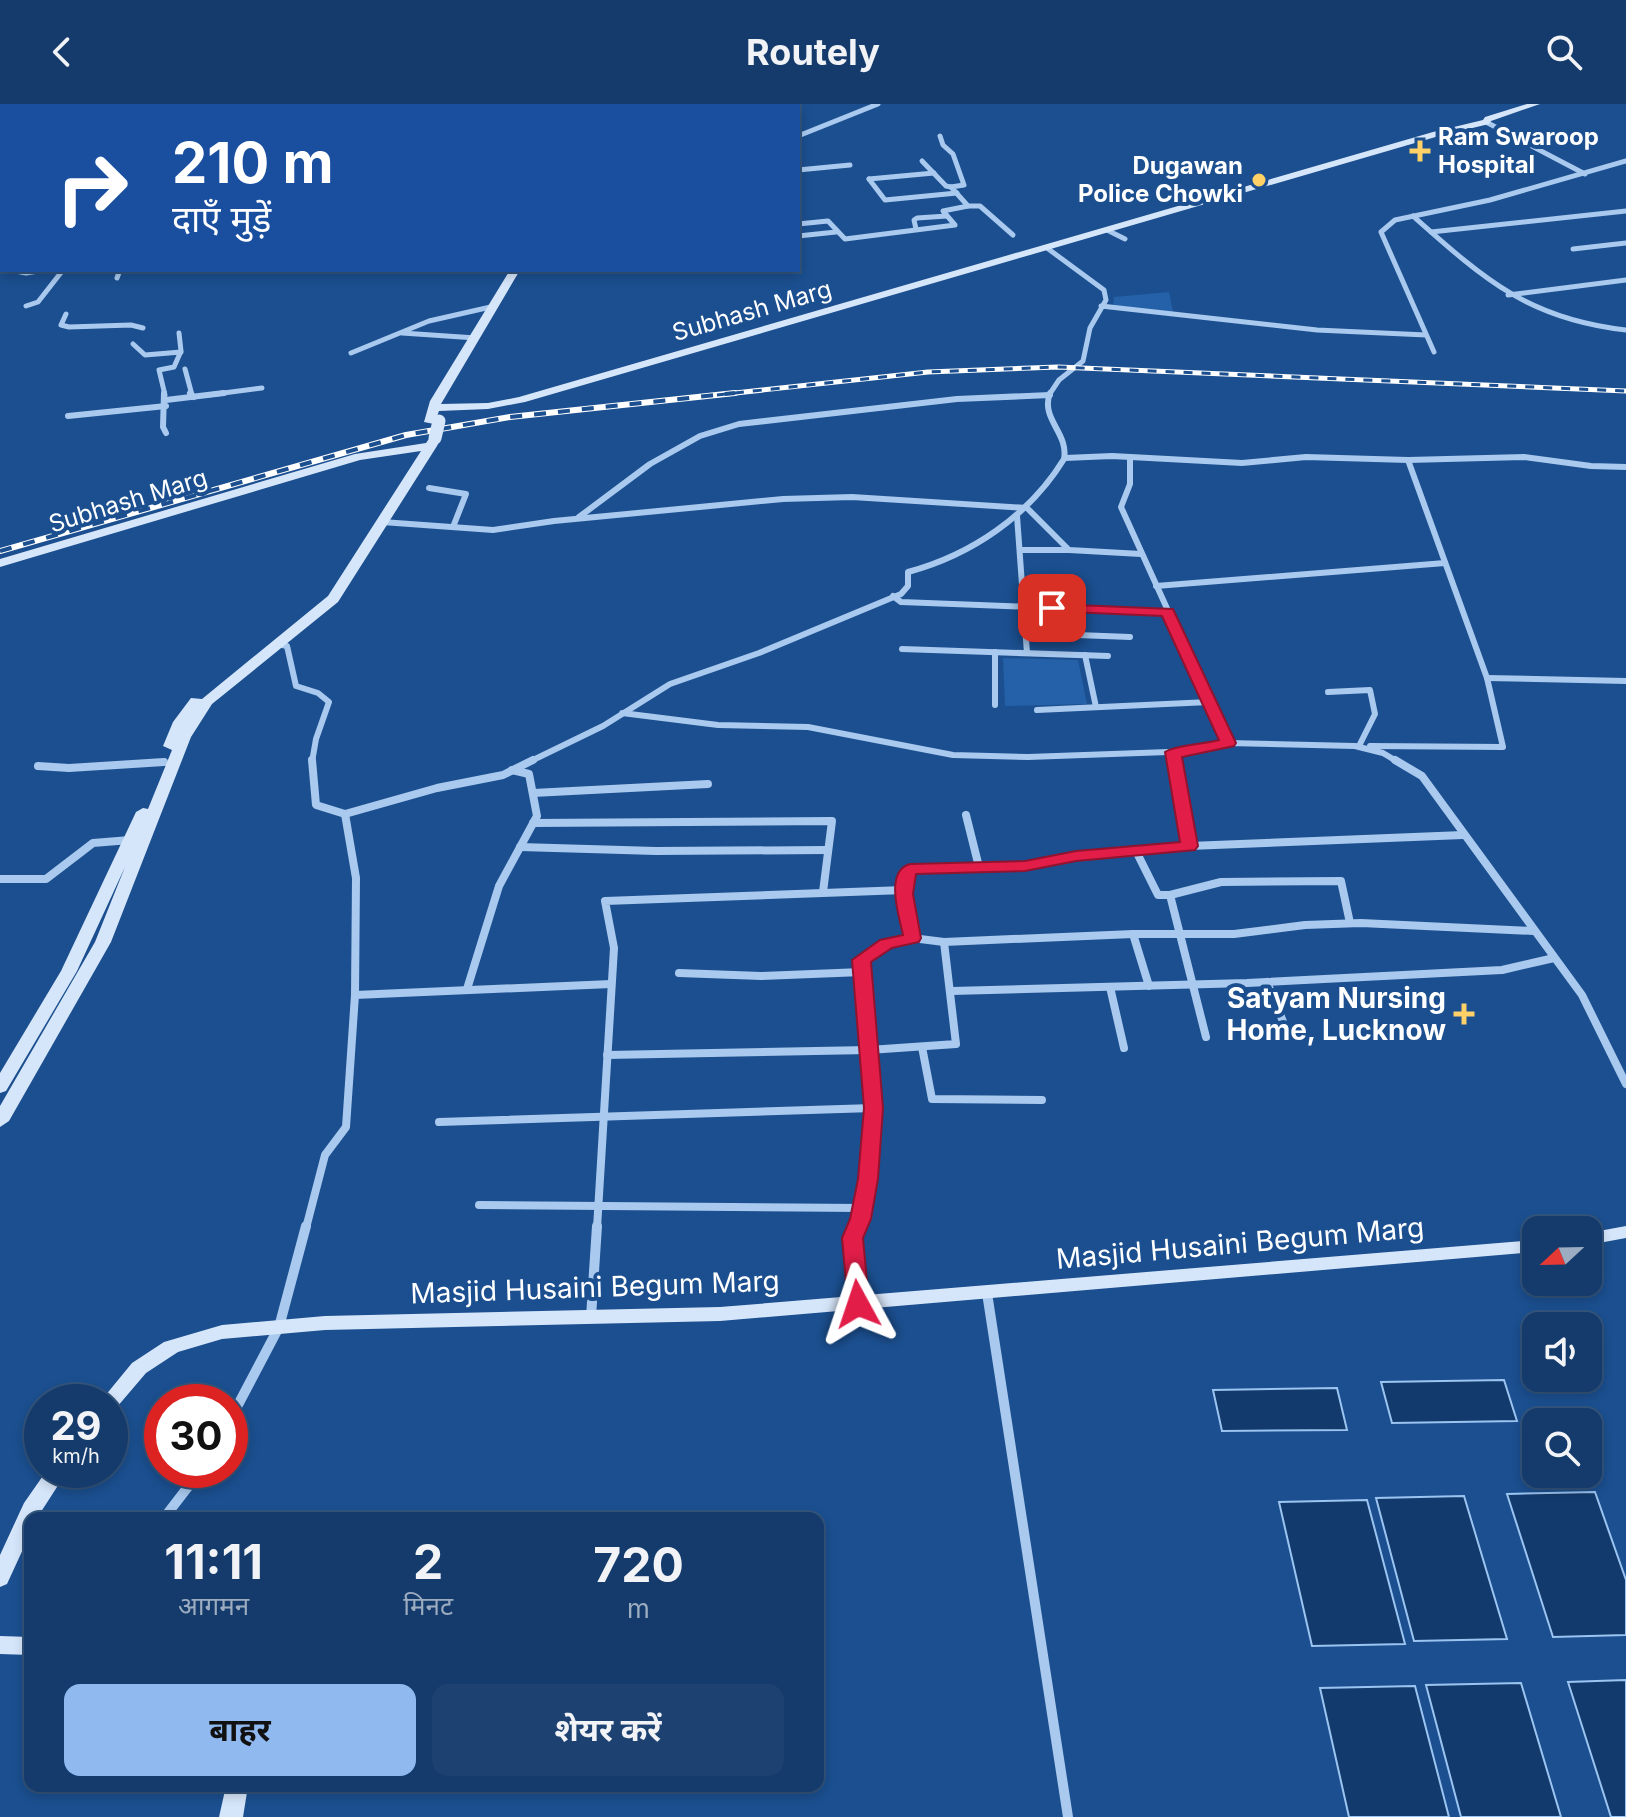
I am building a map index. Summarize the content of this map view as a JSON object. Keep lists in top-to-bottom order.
{
  "streets": {
    "street": ["Subhash Marg", "Masjid Husaini Begum Marg"]
  },
  "places": {
    "health": ["Ram Swaroop Hospital", "Satyam Nursing Home, Lucknow"],
    "other": ["Dugawan Police Chowki"]
  },
  "north": "left",
  "page": {
    "header": "Routely",
    "turn": ["210 m", "दाएँ मुड़ें"],
    "speed": "29 km/h",
    "limit": "30",
    "eta": [
      "11:11",
      "आगमन",
      "2",
      "मिनट",
      "720",
      "m"
    ],
    "buttons": ["बाहर", "शेयर करें"]
  }
}
